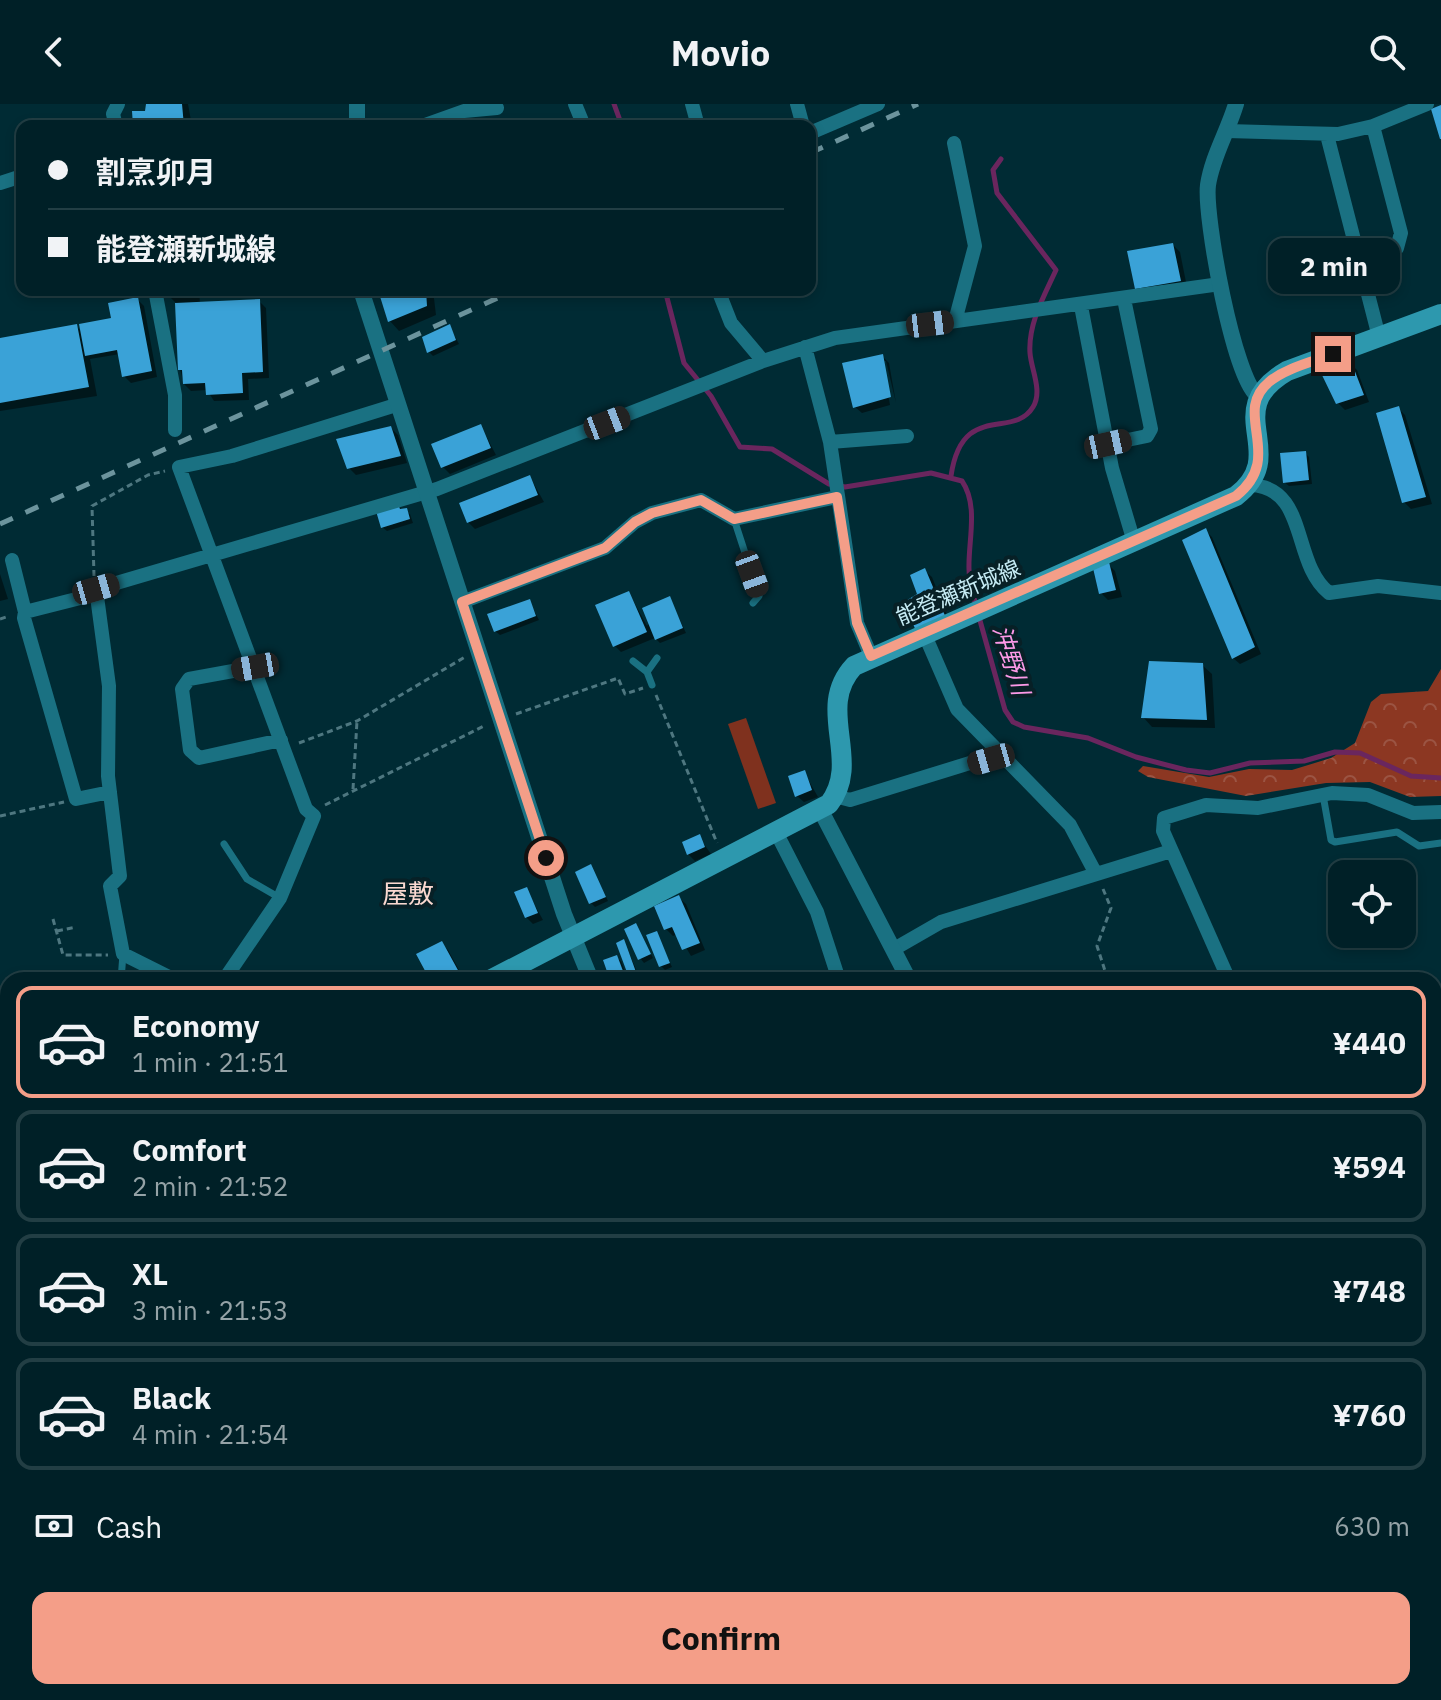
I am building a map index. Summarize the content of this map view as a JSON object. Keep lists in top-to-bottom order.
{
  "streets": {
    "main road": ["能登瀬新城線"]
  },
  "districts": ["屋敷"],
  "water": ["沖野川"],
  "page": {
    "header": "Movio",
    "banner": ["割烹卯月", "能登瀬新城線"],
    "bubble": "2 min",
    "list": [
      {
        "name": "Economy",
        "note": "1 min · 21:51",
        "value": "¥440"
      },
      {
        "name": "Comfort",
        "note": "2 min · 21:52",
        "value": "¥594"
      },
      {
        "name": "XL",
        "note": "3 min · 21:53",
        "value": "¥748"
      },
      {
        "name": "Black",
        "note": "4 min · 21:54",
        "value": "¥760"
      }
    ],
    "pay": ["Cash", "630 m"],
    "buttons": "Confirm"
  }
}
